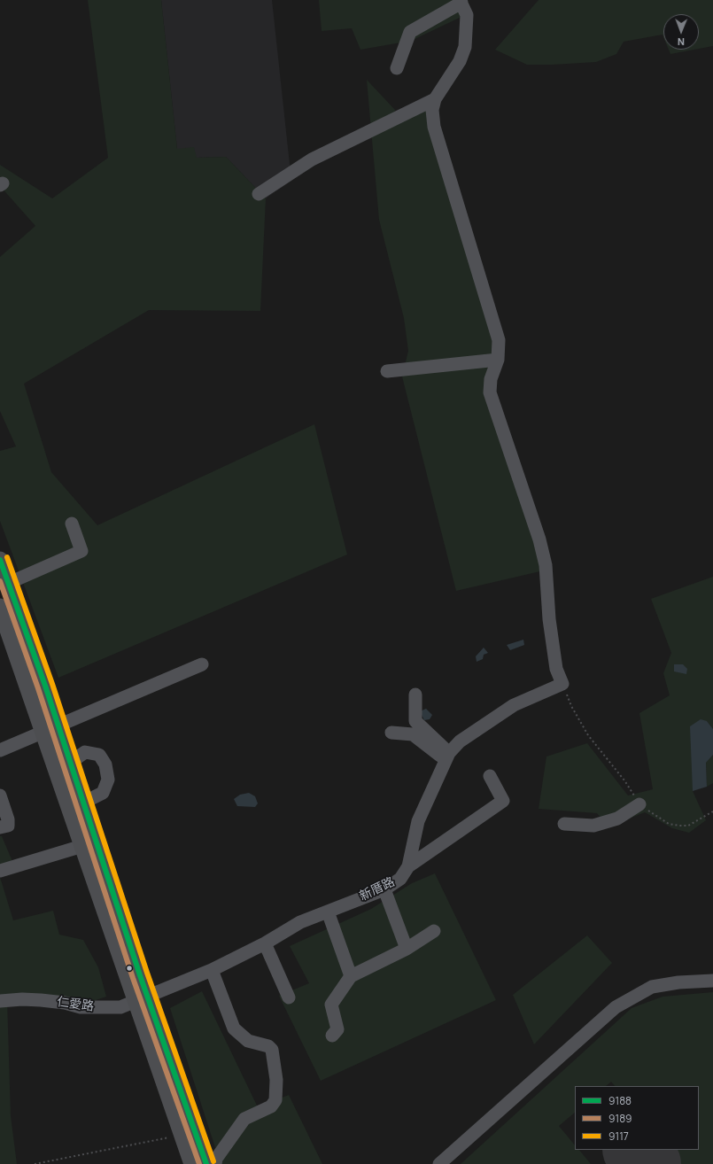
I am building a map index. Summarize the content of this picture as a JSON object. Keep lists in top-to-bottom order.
{
  "streets": {
    "street": ["新厝路", "仁愛路"]
  },
  "crossings": [
    ["新厝路", "仁愛路"]
  ],
  "lines": ["transit line 9117", "transit line 9188", "transit line 9189"],
  "legend": ["9188", "9189", "9117"],
  "north": "bottom"
}
